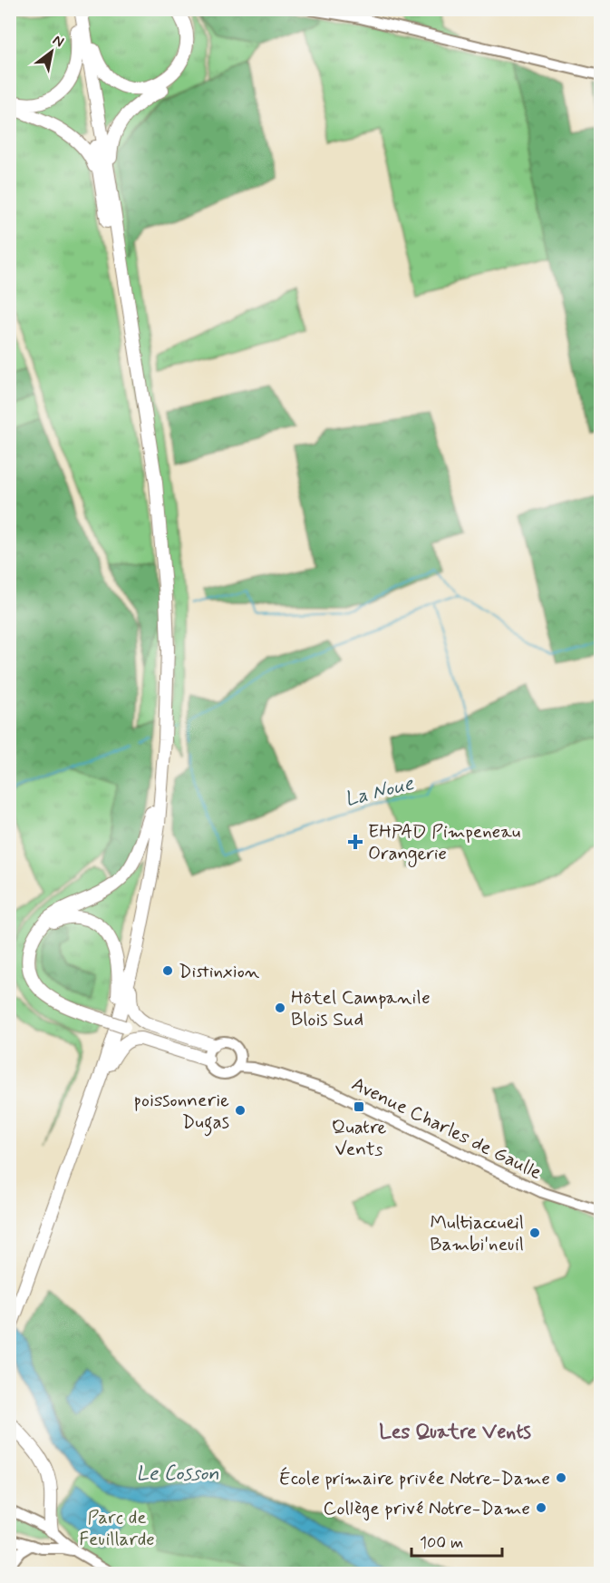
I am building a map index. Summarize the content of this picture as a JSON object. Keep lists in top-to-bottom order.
{
  "streets": {
    "street": ["Avenue Charles de Gaulle"]
  },
  "districts": ["Les Quatre Vents"],
  "water": ["La Noue", "Le Cosson"],
  "parks": ["Parc de Feuillarde"],
  "places": {
    "health": ["EHPAD Pimpeneau Orangerie"],
    "other": [
      "Distinxion",
      "Hôtel Campanile Blois Sud",
      "poissonnerie Dugas",
      "Multiaccueil Bambi'neuil",
      "École primaire privée Notre-Dame",
      "Collège privé Notre-Dame"
    ],
    "transit": ["Quatre Vents"]
  },
  "scale_bar": "100 m",
  "north": "top right"
}
